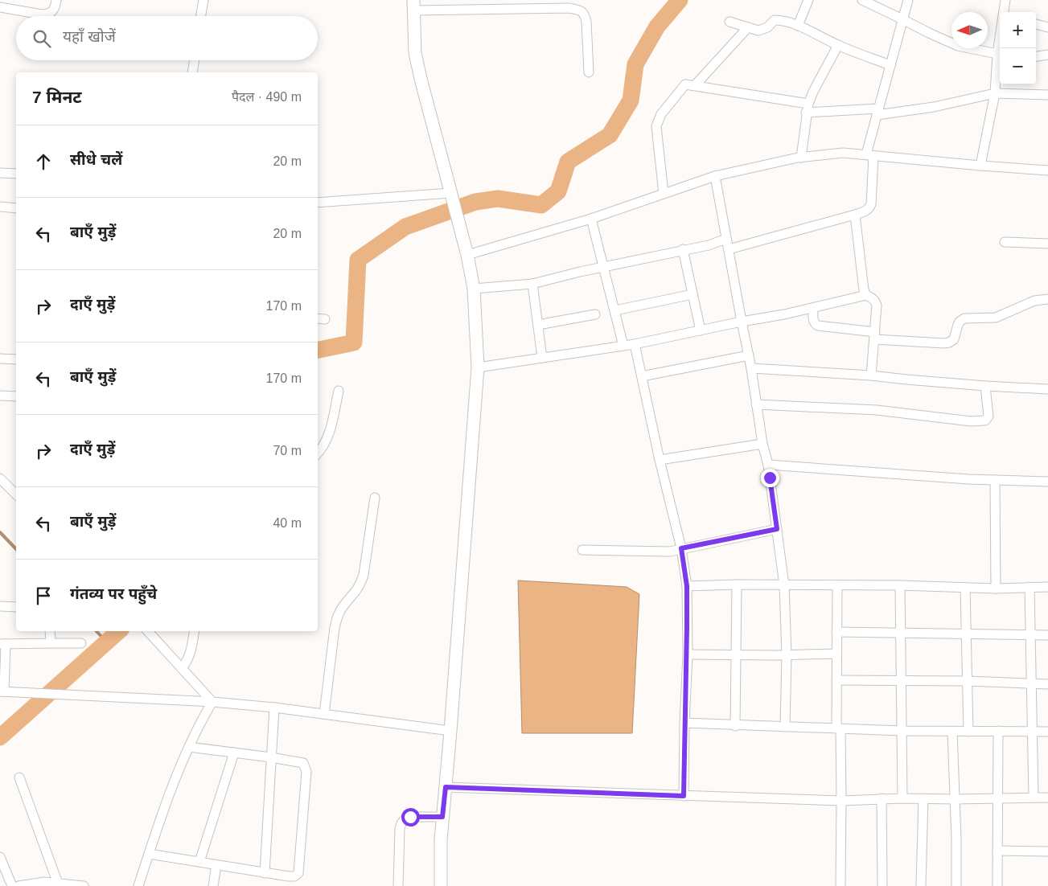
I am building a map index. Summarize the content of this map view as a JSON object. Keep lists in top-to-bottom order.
{
  "north": "left",
  "page": {
    "map_buttons": ["+", "−"],
    "search": "यहाँ खोजें",
    "heading": ["7 मिनट", "पैदल · 490 m"],
    "list": [
      ["सीधे चलें", "20 m"],
      ["बाएँ मुड़ें", "20 m"],
      ["दाएँ मुड़ें", "170 m"],
      ["बाएँ मुड़ें", "170 m"],
      ["दाएँ मुड़ें", "70 m"],
      ["बाएँ मुड़ें", "40 m"],
      "गंतव्य पर पहुँचे"
    ]
  }
}
